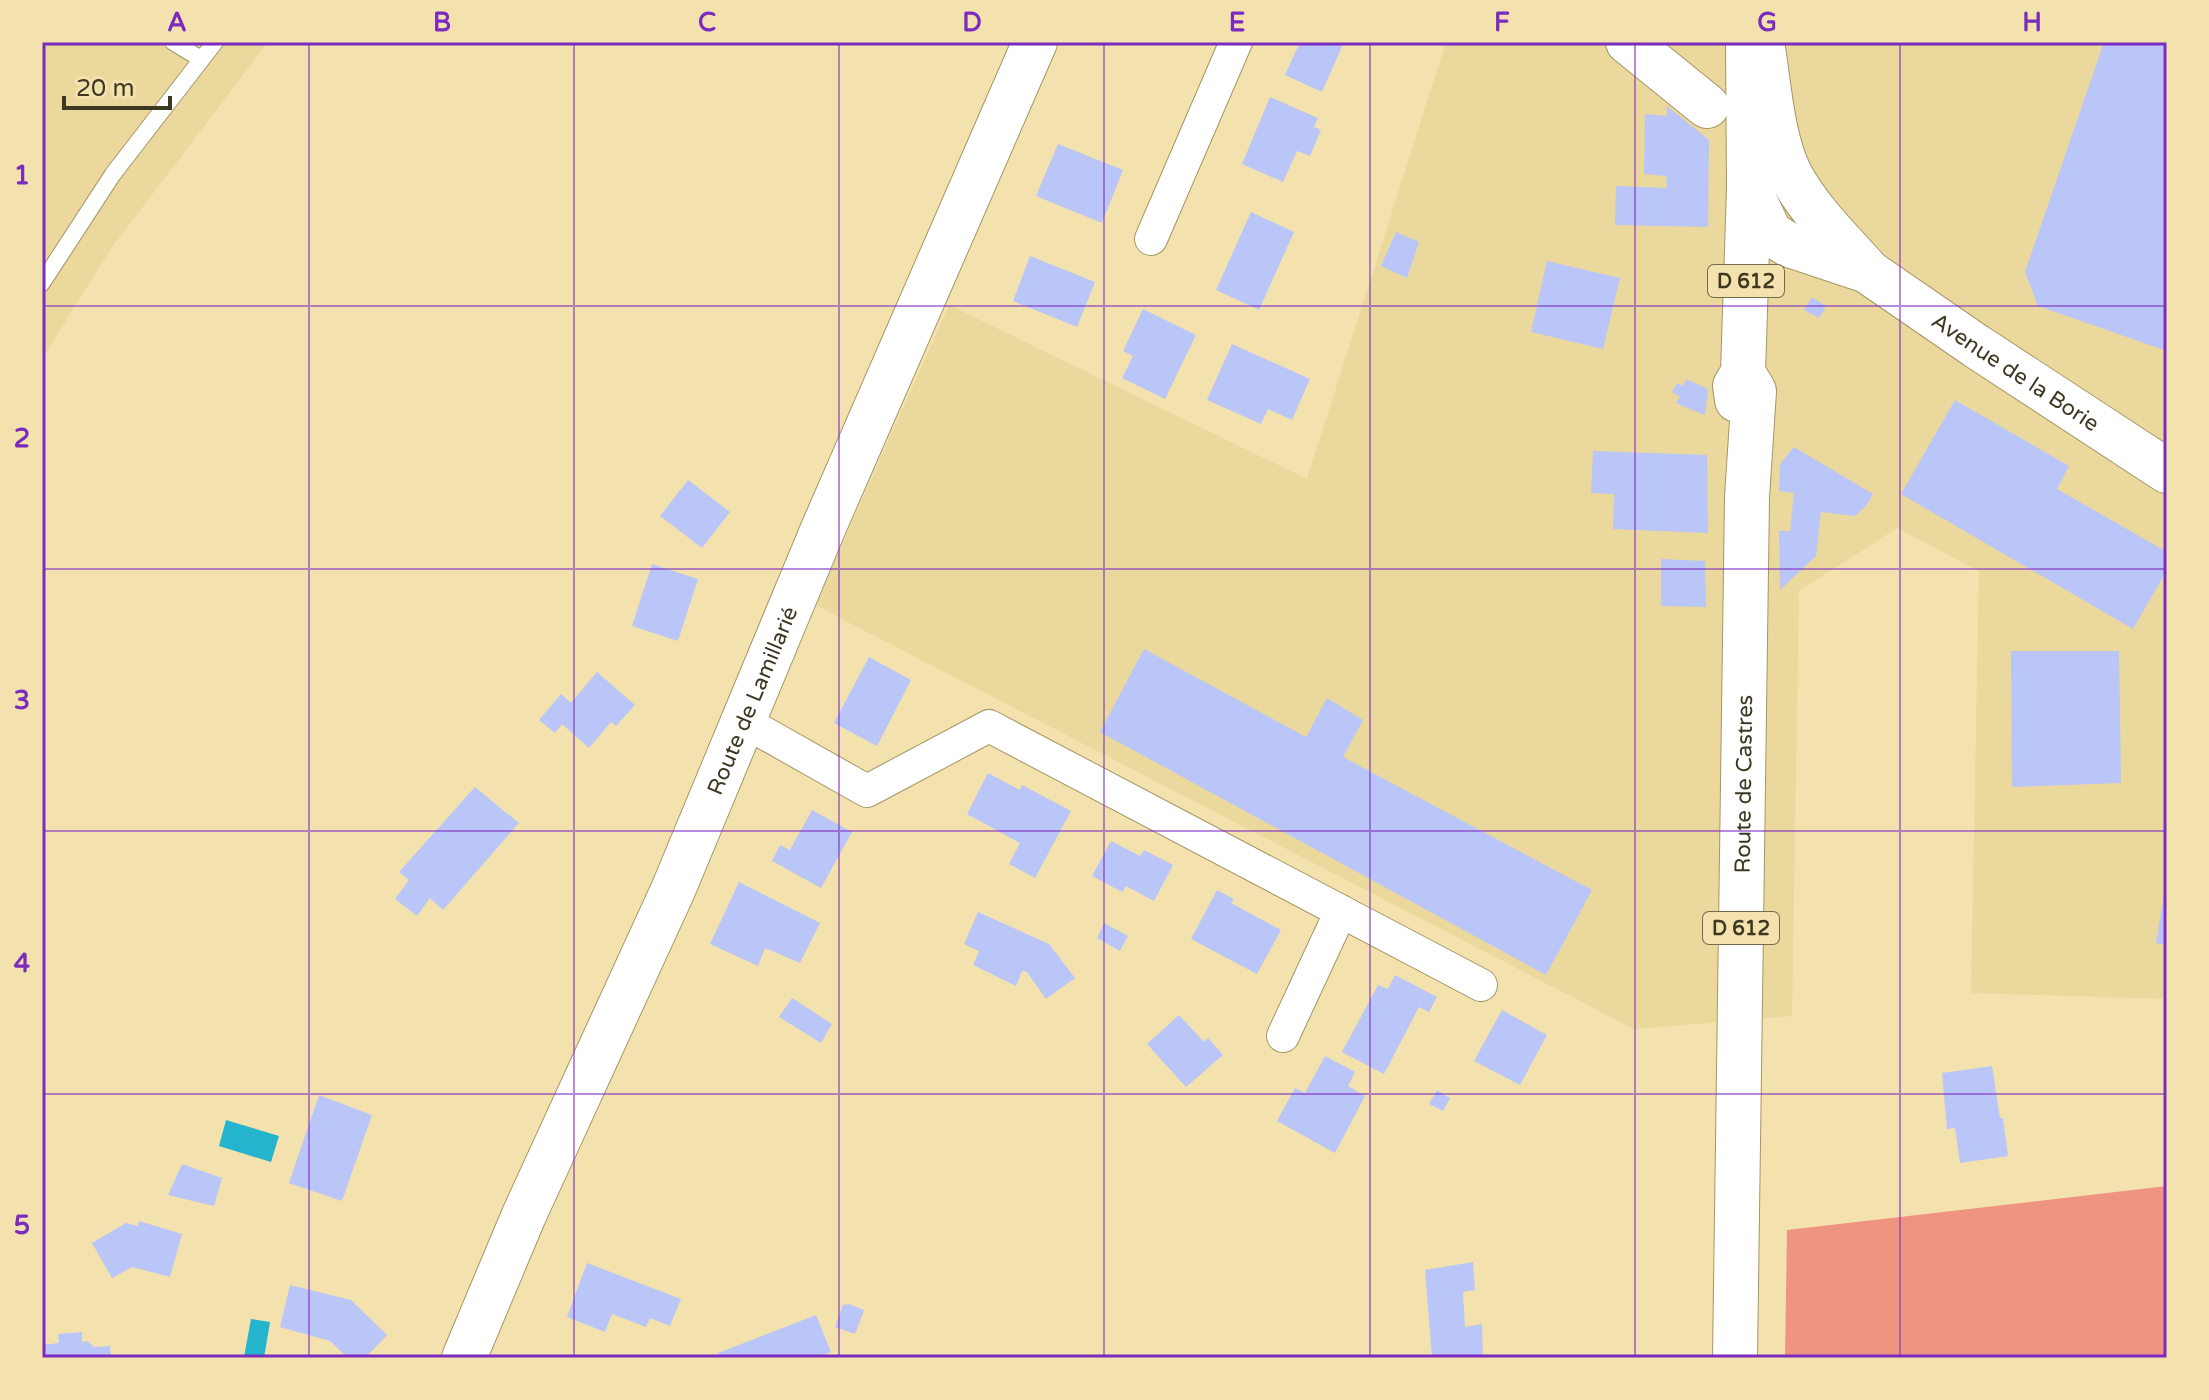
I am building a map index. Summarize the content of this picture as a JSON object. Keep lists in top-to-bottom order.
{
  "streets": {
    "main road": [
      "D 612",
      "Avenue de la Borie",
      "Route de Lamillarié",
      "Route de Castres"
    ]
  },
  "crossings": [
    ["Avenue de la Borie", "Route de Castres"]
  ],
  "scale_bar": "20 m",
  "grid": {
    "columns": [
      "A",
      "B",
      "C",
      "D",
      "E",
      "F",
      "G",
      "H"
    ],
    "rows": [
      "1",
      "2",
      "3",
      "4",
      "5"
    ]
  }
}
